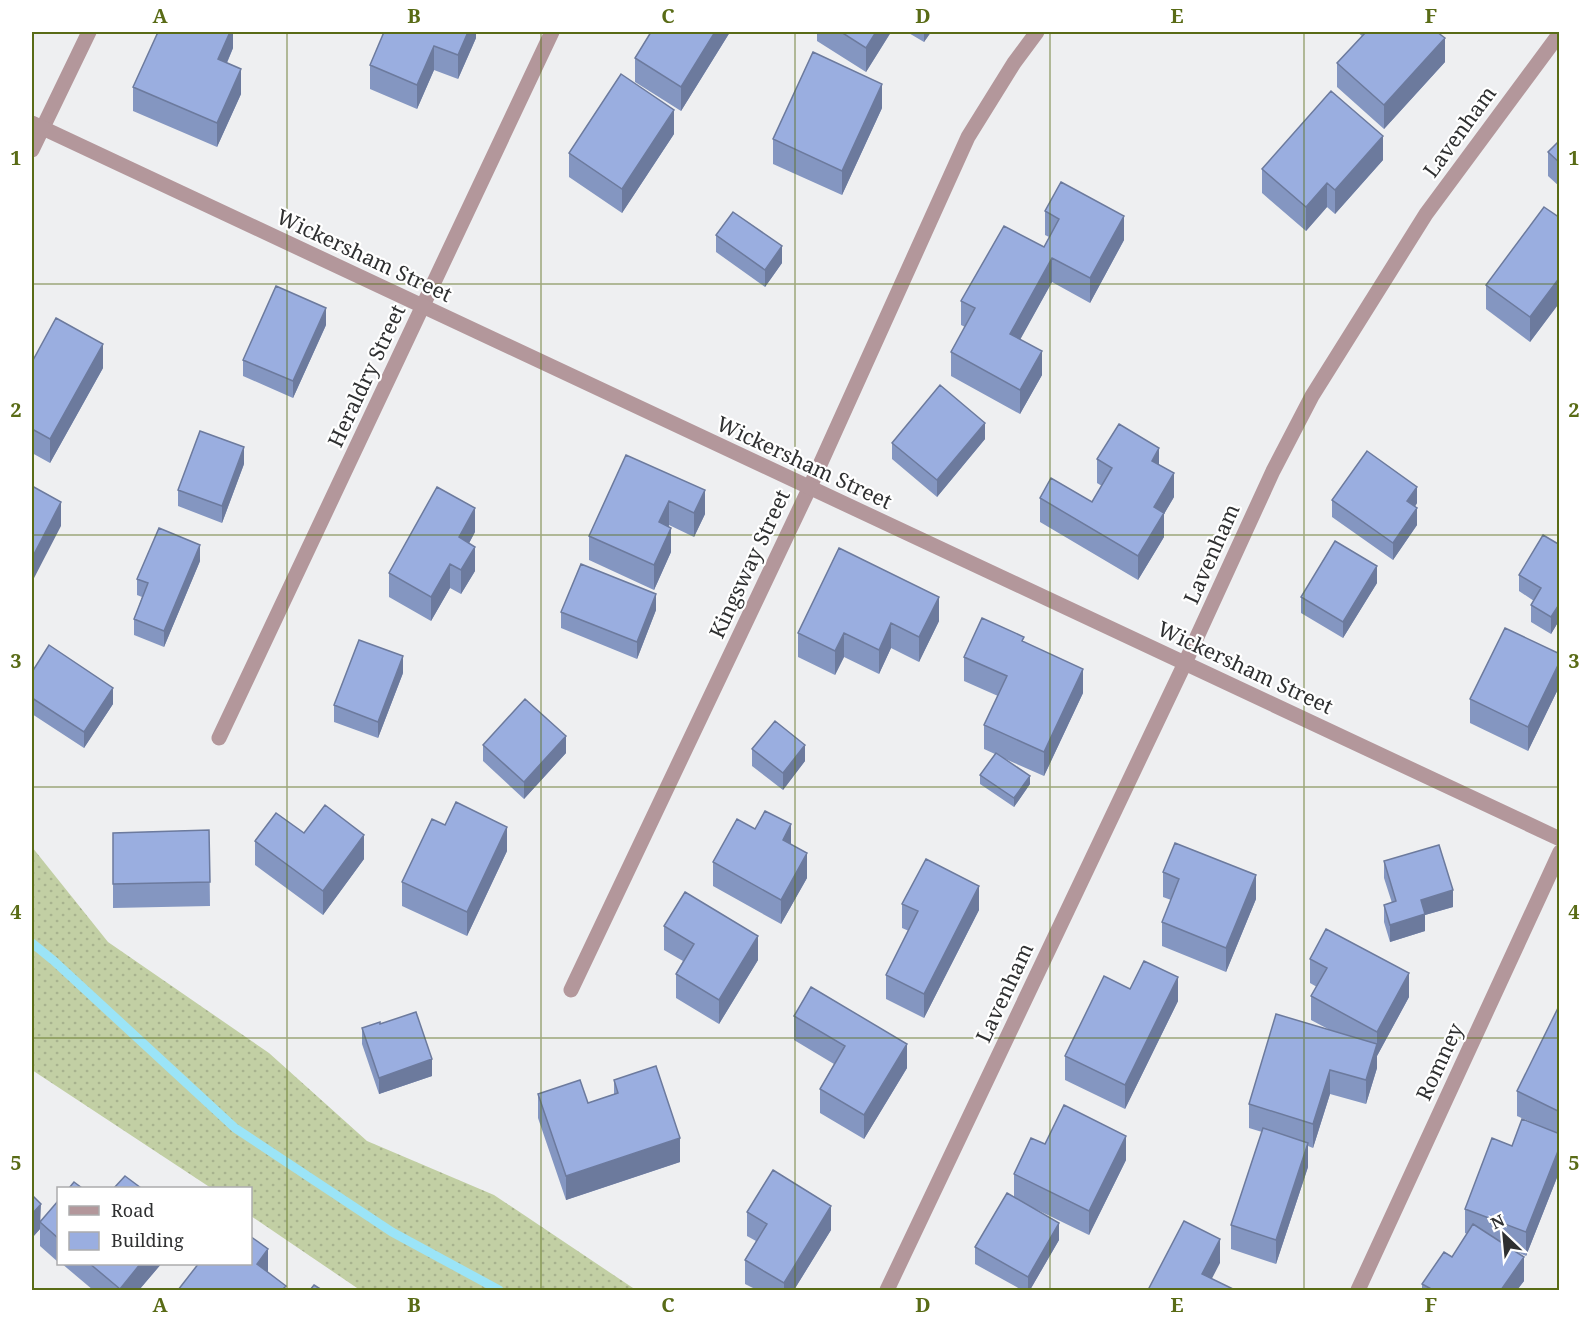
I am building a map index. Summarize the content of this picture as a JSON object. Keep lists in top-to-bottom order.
{
  "streets": {
    "street": [
      "Lavenham",
      "Wickersham Street",
      "Heraldry Street",
      "Kingsway Street",
      "Romney"
    ]
  },
  "crossings": [
    ["Lavenham", "Wickersham Street"],
    ["Wickersham Street", "Heraldry Street"],
    ["Wickersham Street", "Kingsway Street"]
  ],
  "legend": ["Road", "Building"],
  "north": "top left",
  "grid": {
    "columns": [
      "A",
      "B",
      "C",
      "D",
      "E",
      "F"
    ],
    "rows": [
      "1",
      "2",
      "3",
      "4",
      "5"
    ]
  }
}
